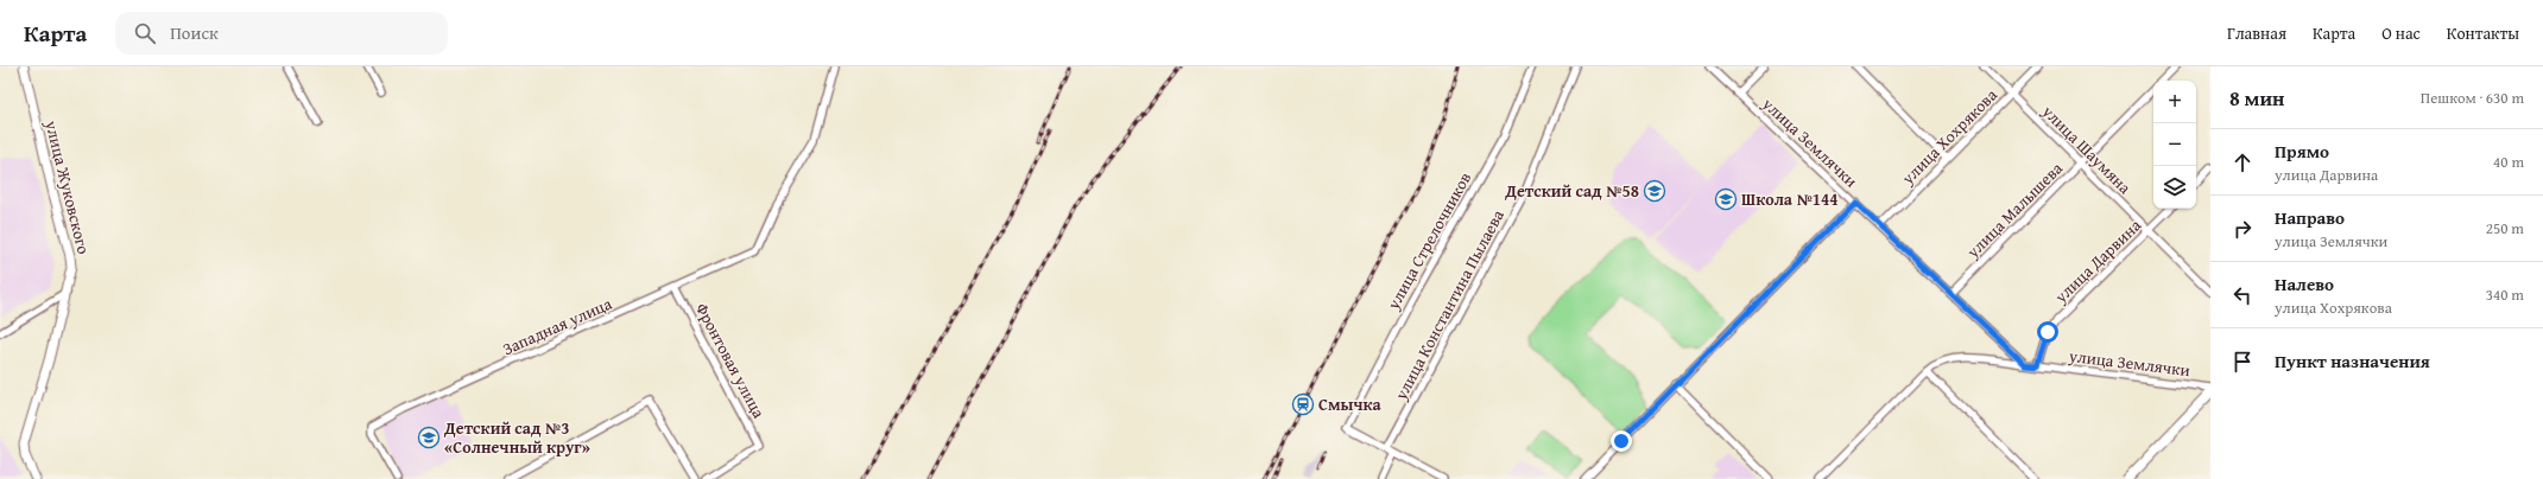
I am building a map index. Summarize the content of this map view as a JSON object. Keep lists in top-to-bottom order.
{
  "streets": {
    "street": [
      "улица Хохрякова",
      "улица Землячки",
      "улица Шаумяна",
      "улица Жуковского",
      "улица Малышева",
      "улица Стрелочников",
      "улица Дарвина",
      "улица Константина Пылаева",
      "Западная улица",
      "Фронтовая улица"
    ]
  },
  "crossings": [
    ["улица Хохрякова", "улица Землячки"],
    ["улица Хохрякова", "улица Шаумяна"],
    ["улица Землячки", "улица Малышева"],
    ["улица Землячки", "улица Дарвина"],
    ["улица Шаумяна", "улица Малышева"],
    ["улица Шаумяна", "улица Дарвина"],
    ["улица Стрелочников", "улица Константина Пылаева"],
    ["Западная улица", "Фронтовая улица"]
  ],
  "places": {
    "school or university": ["Детский сад №58", "Школа №144", "Детский сад №3 «Солнечный круг»"],
    "station": ["Смычка"]
  },
  "page": {
    "header": "Карта",
    "search": "Поиск",
    "nav": [
      "Главная",
      "Карта",
      "О нас",
      "Контакты"
    ],
    "heading": ["8 мин", "Пешком · 630 m"],
    "map_buttons": ["+", "−"],
    "list": [
      ["Прямо", "улица Дарвина", "40 m"],
      ["Направо", "улица Землячки", "250 m"],
      ["Налево", "улица Хохрякова", "340 m"],
      "Пункт назначения"
    ]
  }
}
